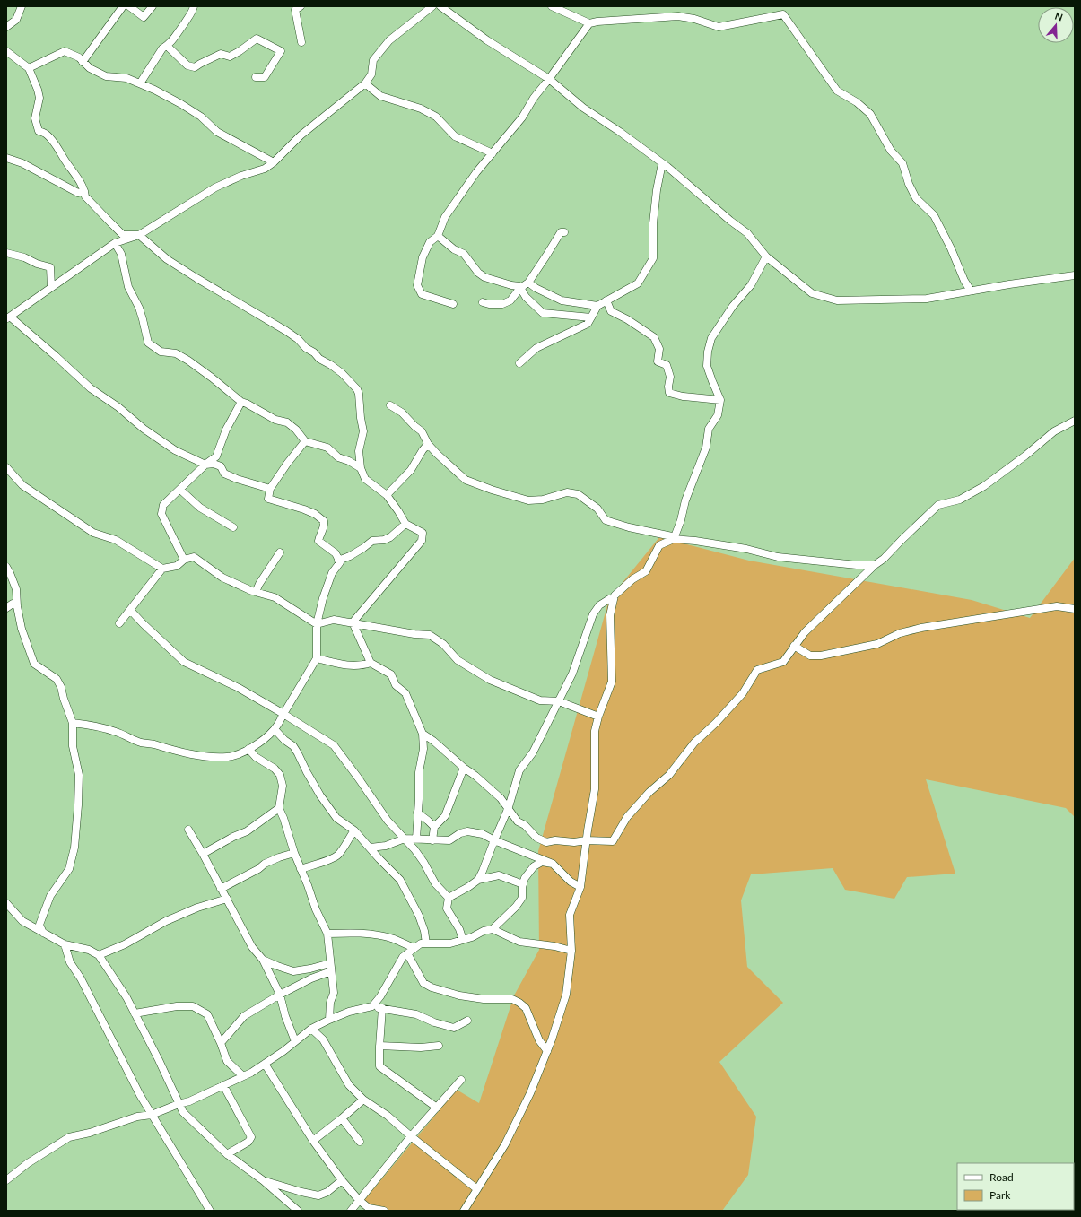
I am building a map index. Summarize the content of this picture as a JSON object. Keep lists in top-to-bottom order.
{
  "legend": ["Road", "Park"],
  "north": "top"
}
